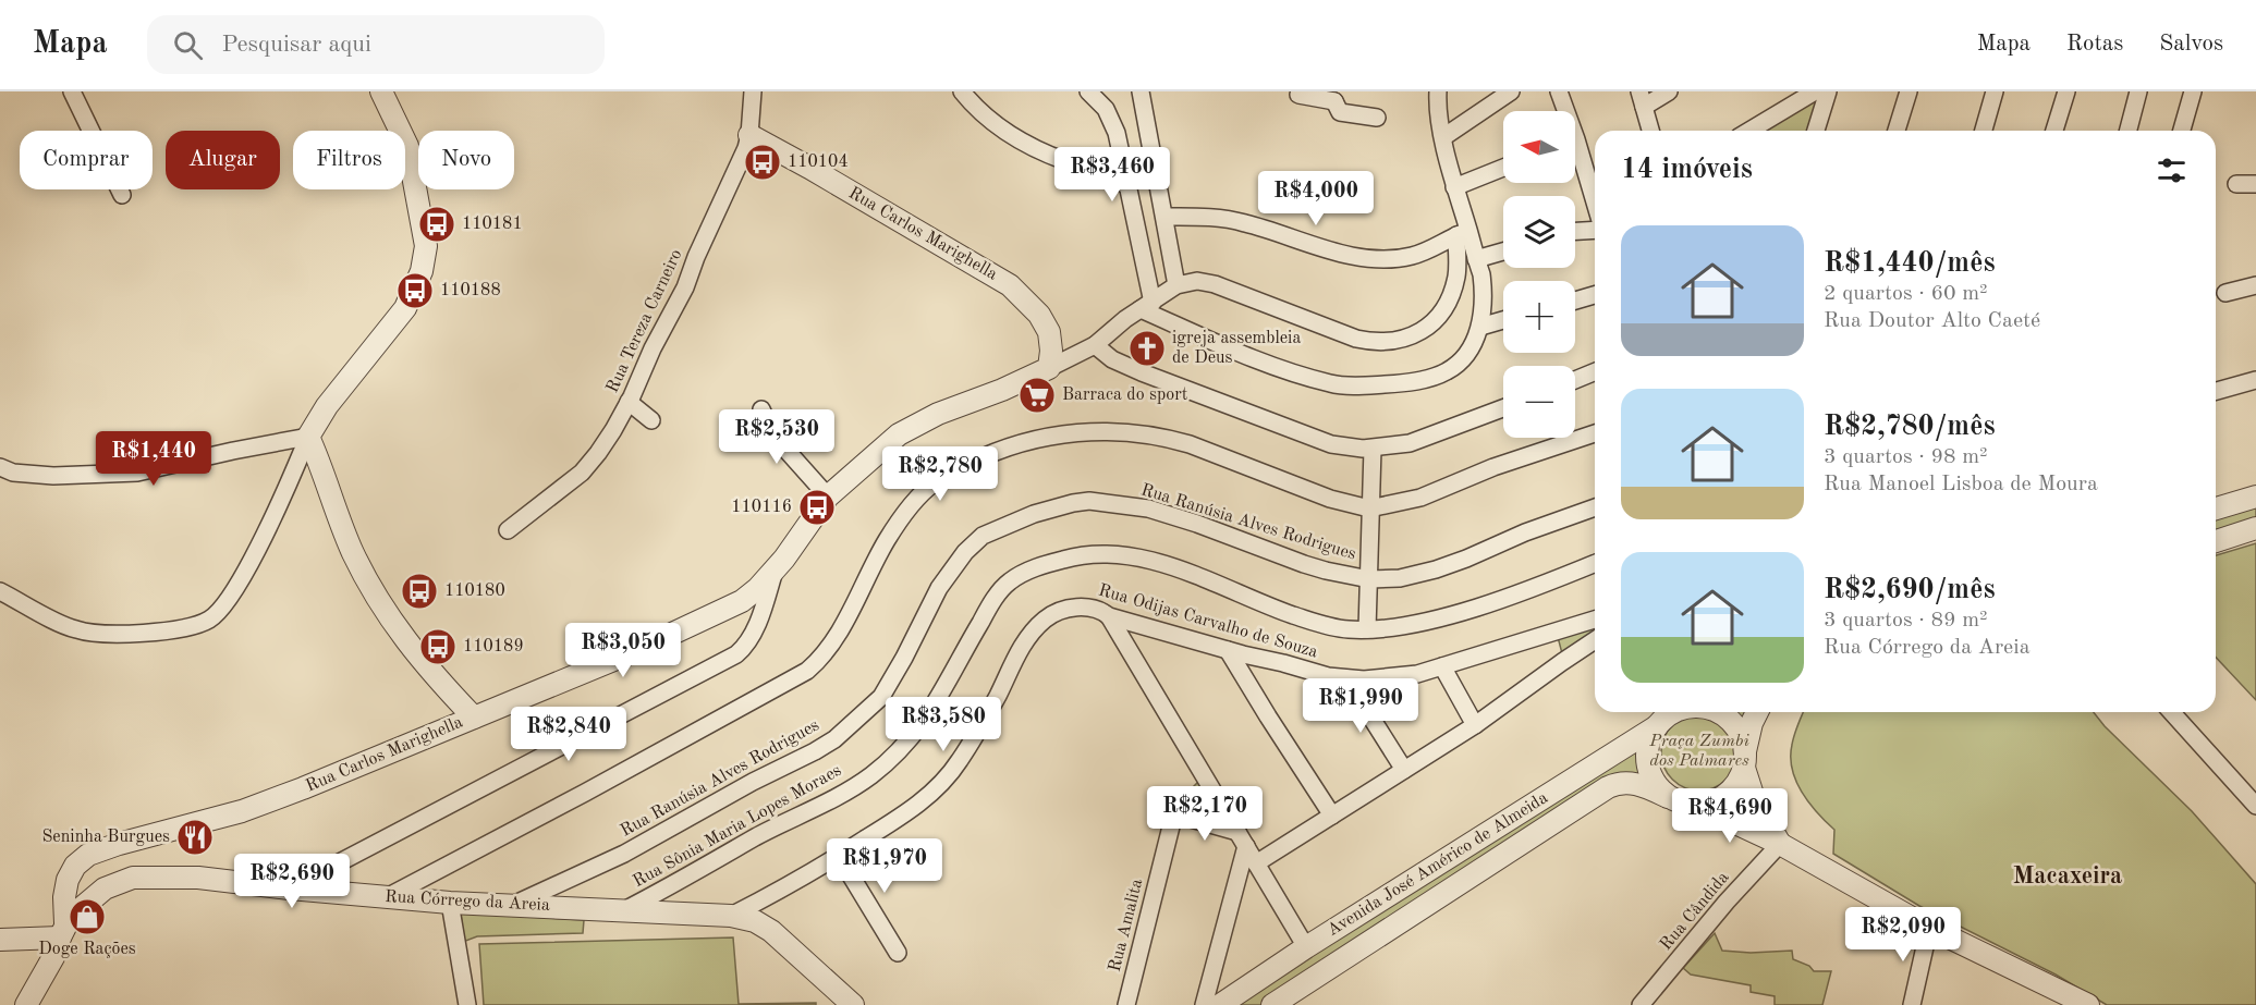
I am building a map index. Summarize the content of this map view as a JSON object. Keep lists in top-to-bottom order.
{
  "streets": {
    "street": [
      "Rua Carlos Marighella",
      "Rua Tereza Carneiro",
      "Rua Ranúsia Alves Rodrigues",
      "Rua Odijas Carvalho de Souza",
      "Rua Sônia Maria Lopes Moraes",
      "Avenida José Américo de Almeida",
      "Rua Córrego da Areia",
      "Rua Cândida",
      "Rua Amalita"
    ]
  },
  "crossings": [
    ["Rua Carlos Marighella", "Rua Tereza Carneiro"],
    ["Rua Carlos Marighella", "Rua Córrego da Areia"],
    ["Rua Ranúsia Alves Rodrigues", "Rua Córrego da Areia"],
    ["Rua Odijas Carvalho de Souza", "Rua Córrego da Areia"],
    ["Rua Sônia Maria Lopes Moraes", "Rua Córrego da Areia"]
  ],
  "districts": ["Macaxeira"],
  "parks": ["Praça Zumbi dos Palmares"],
  "places": {
    "bus stop": [
      "110104",
      "110181",
      "110188",
      "110116",
      "110180",
      "110189"
    ],
    "church": ["igreja assembleia de Deus"],
    "supermarket": ["Barraca do sport"],
    "restaurant": ["Seninha Burgues"],
    "shop": ["Doge Rações"]
  },
  "north": "left",
  "page": {
    "header": "Mapa",
    "search": "Pesquisar aqui",
    "nav": ["Mapa", "Rotas", "Salvos"],
    "map_buttons": ["+", "−"],
    "chip": [
      "Comprar",
      "Alugar",
      "Filtros",
      "Novo"
    ],
    "heading": "14 imóveis",
    "price": [
      "R$3,460",
      "R$4,000",
      "R$2,530",
      "R$1,440",
      "R$2,780",
      "R$3,050",
      "R$1,990",
      "R$3,580",
      "R$2,840",
      "R$2,170",
      "R$4,690",
      "R$1,970",
      "R$2,690",
      "R$2,090"
    ],
    "list": [
      {
        "name": "R$1,440/mês",
        "note": "2 quartos · 60 m² · Rua Doutor Alto Caeté"
      },
      {
        "name": "R$2,780/mês",
        "note": "3 quartos · 98 m² · Rua Manoel Lisboa de Moura"
      },
      {
        "name": "R$2,690/mês",
        "note": "3 quartos · 89 m² · Rua Córrego da Areia"
      }
    ]
  }
}
